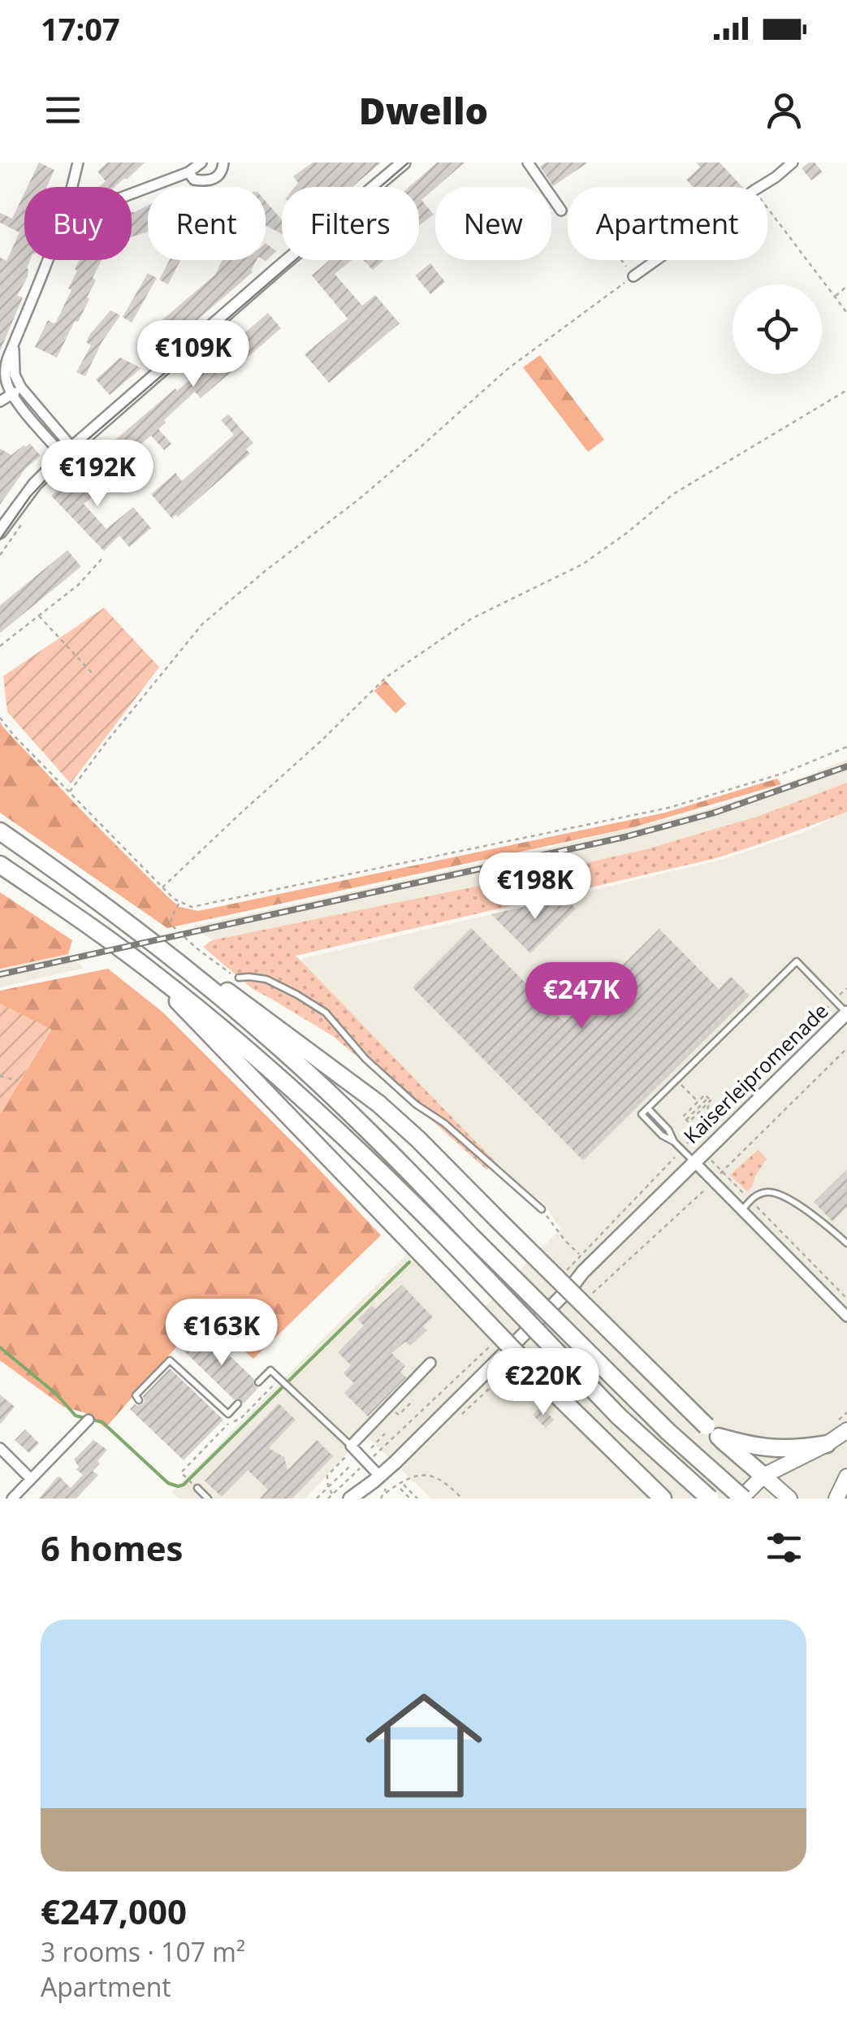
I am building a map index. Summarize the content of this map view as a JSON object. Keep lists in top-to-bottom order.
{
  "streets": {
    "main road": ["Kaiserleipromenade"]
  },
  "page": {
    "status": "17:07",
    "header": "Dwello",
    "chip": [
      "Buy",
      "Rent",
      "Filters",
      "New",
      "Apartment"
    ],
    "price": [
      "€109K",
      "€192K",
      "€198K",
      "€247K",
      "€163K",
      "€220K"
    ],
    "heading": "6 homes",
    "list": [
      {
        "name": "€247,000",
        "note": "3 rooms · 107 m² · Apartment"
      }
    ]
  }
}
